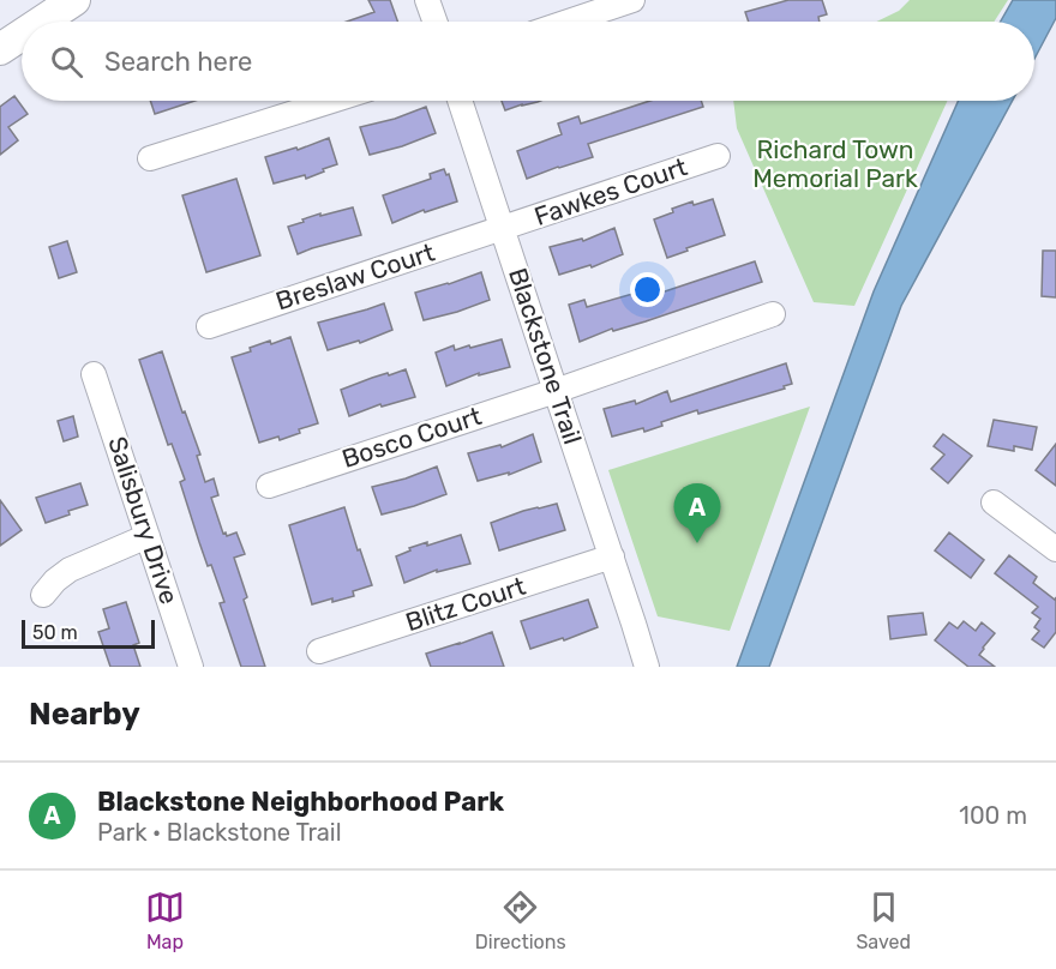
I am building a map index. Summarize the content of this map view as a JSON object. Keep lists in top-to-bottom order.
{
  "streets": {
    "street": [
      "Fawkes Court",
      "Breslaw Court",
      "Blackstone Trail",
      "Bosco Court",
      "Salisbury Drive",
      "Blitz Court"
    ]
  },
  "crossings": [
    ["Fawkes Court", "Breslaw Court"],
    ["Fawkes Court", "Blackstone Trail"],
    ["Breslaw Court", "Blackstone Trail"],
    ["Blackstone Trail", "Bosco Court"],
    ["Blackstone Trail", "Blitz Court"]
  ],
  "parks": ["Richard Town Memorial Park"],
  "scale_bar": "50 m",
  "page": {
    "search": "Search here",
    "pins": "A",
    "scale": "50 m",
    "heading": "Nearby",
    "list": [
      {
        "mark": "A",
        "name": "Blackstone Neighborhood Park",
        "note": "Park · Blackstone Trail",
        "value": "100 m"
      }
    ],
    "nav": ["Map", "Directions", "Saved"]
  }
}
